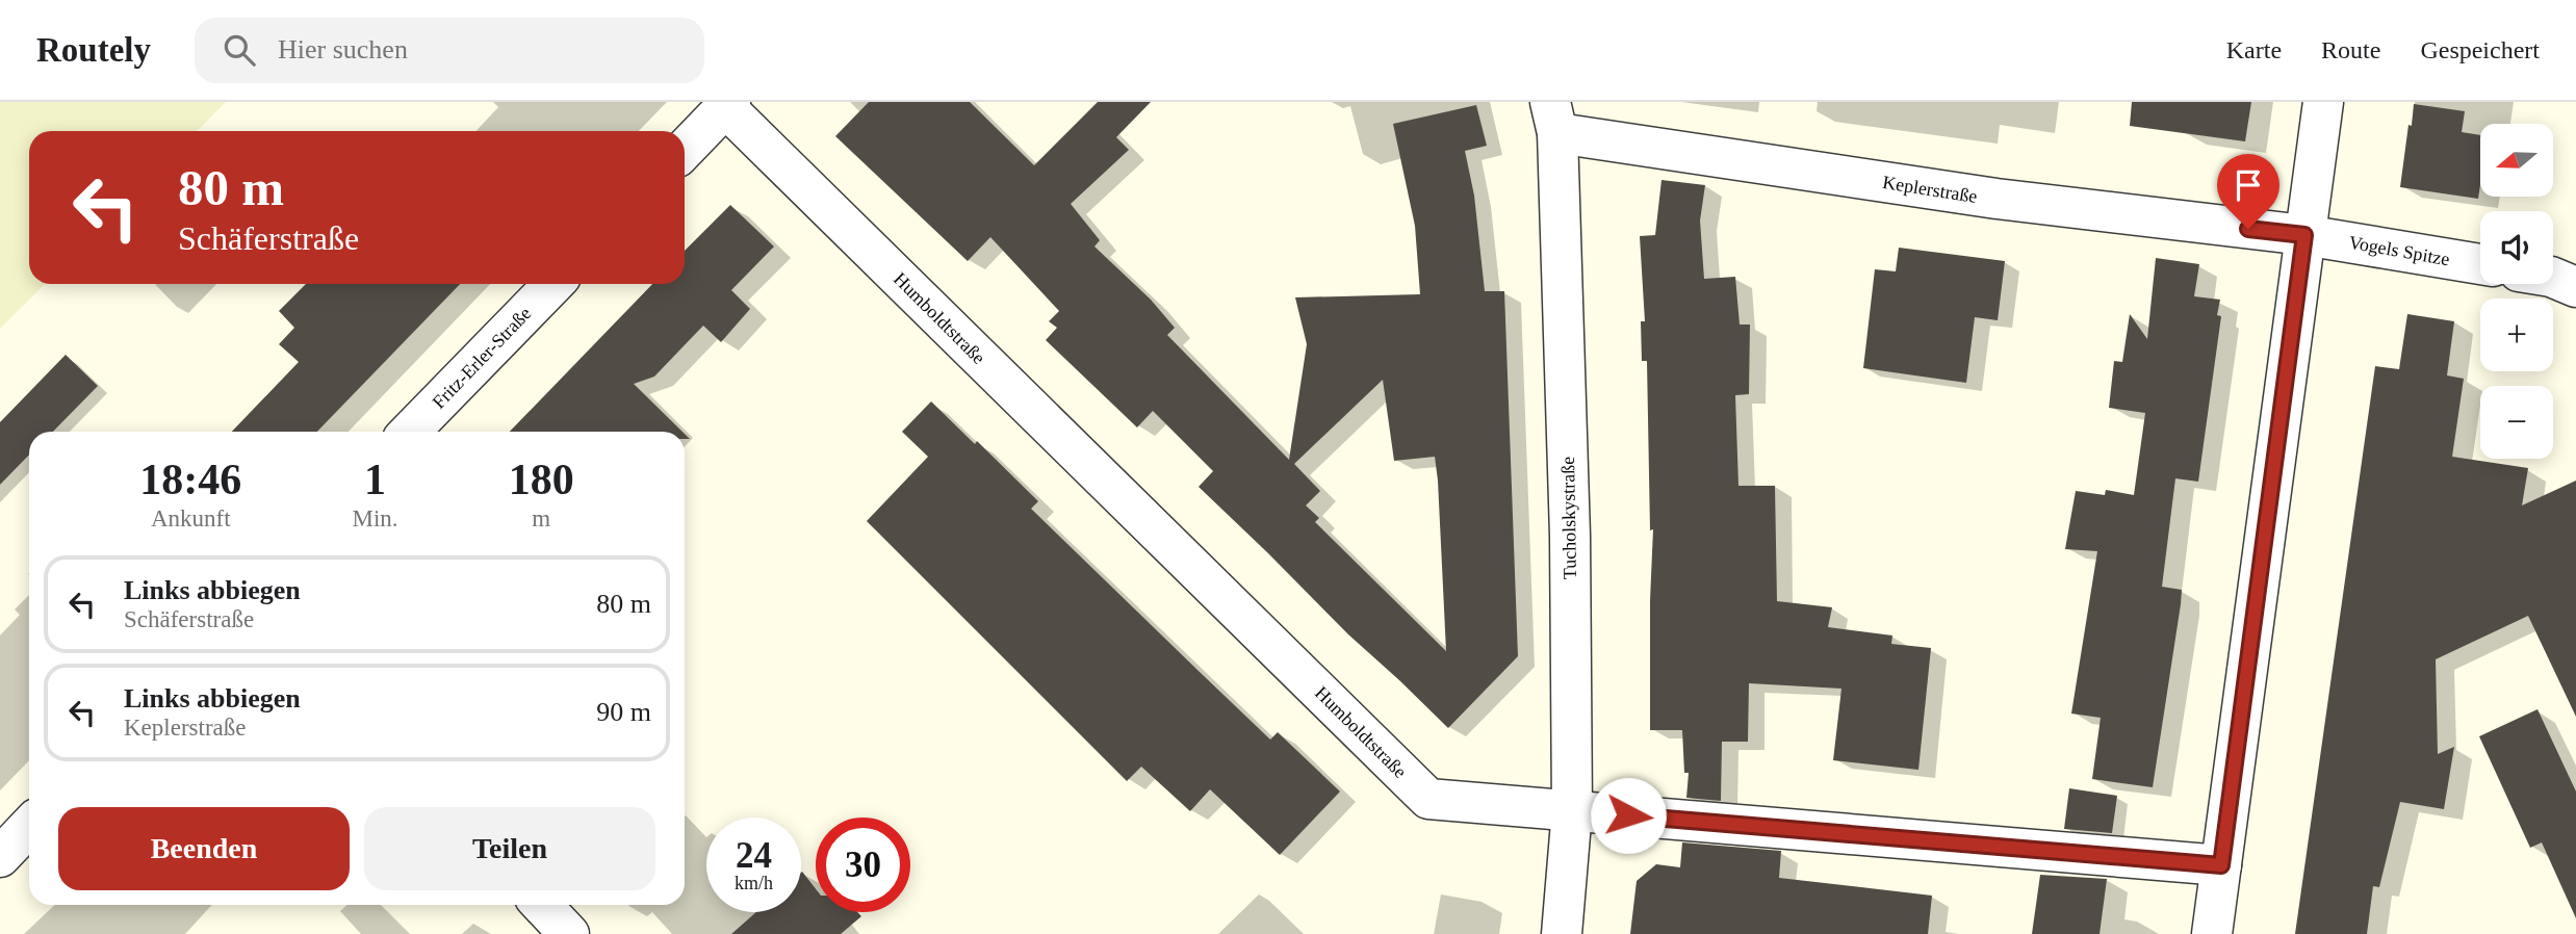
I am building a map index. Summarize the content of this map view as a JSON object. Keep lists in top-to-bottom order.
{
  "streets": {
    "street": [
      "Keplerstraße",
      "Vogels Spitze",
      "Humboldtstraße",
      "Fritz-Erler-Straße",
      "Tucholskystraße"
    ]
  },
  "crossings": [
    ["Keplerstraße", "Vogels Spitze"],
    ["Keplerstraße", "Tucholskystraße"],
    ["Humboldtstraße", "Tucholskystraße"]
  ],
  "north": "left",
  "page": {
    "header": "Routely",
    "search": "Hier suchen",
    "nav": ["Karte", "Route", "Gespeichert"],
    "map_buttons": ["+", "−"],
    "turn": ["80 m", "Schäferstraße"],
    "eta": [
      "18:46",
      "Ankunft",
      "1",
      "Min.",
      "180",
      "m"
    ],
    "list": [
      {
        "name": "Links abbiegen",
        "note": "Schäferstraße",
        "value": "80 m"
      },
      {
        "name": "Links abbiegen",
        "note": "Keplerstraße",
        "value": "90 m"
      }
    ],
    "buttons": ["Beenden", "Teilen"],
    "speed": "24 km/h",
    "limit": "30"
  }
}
